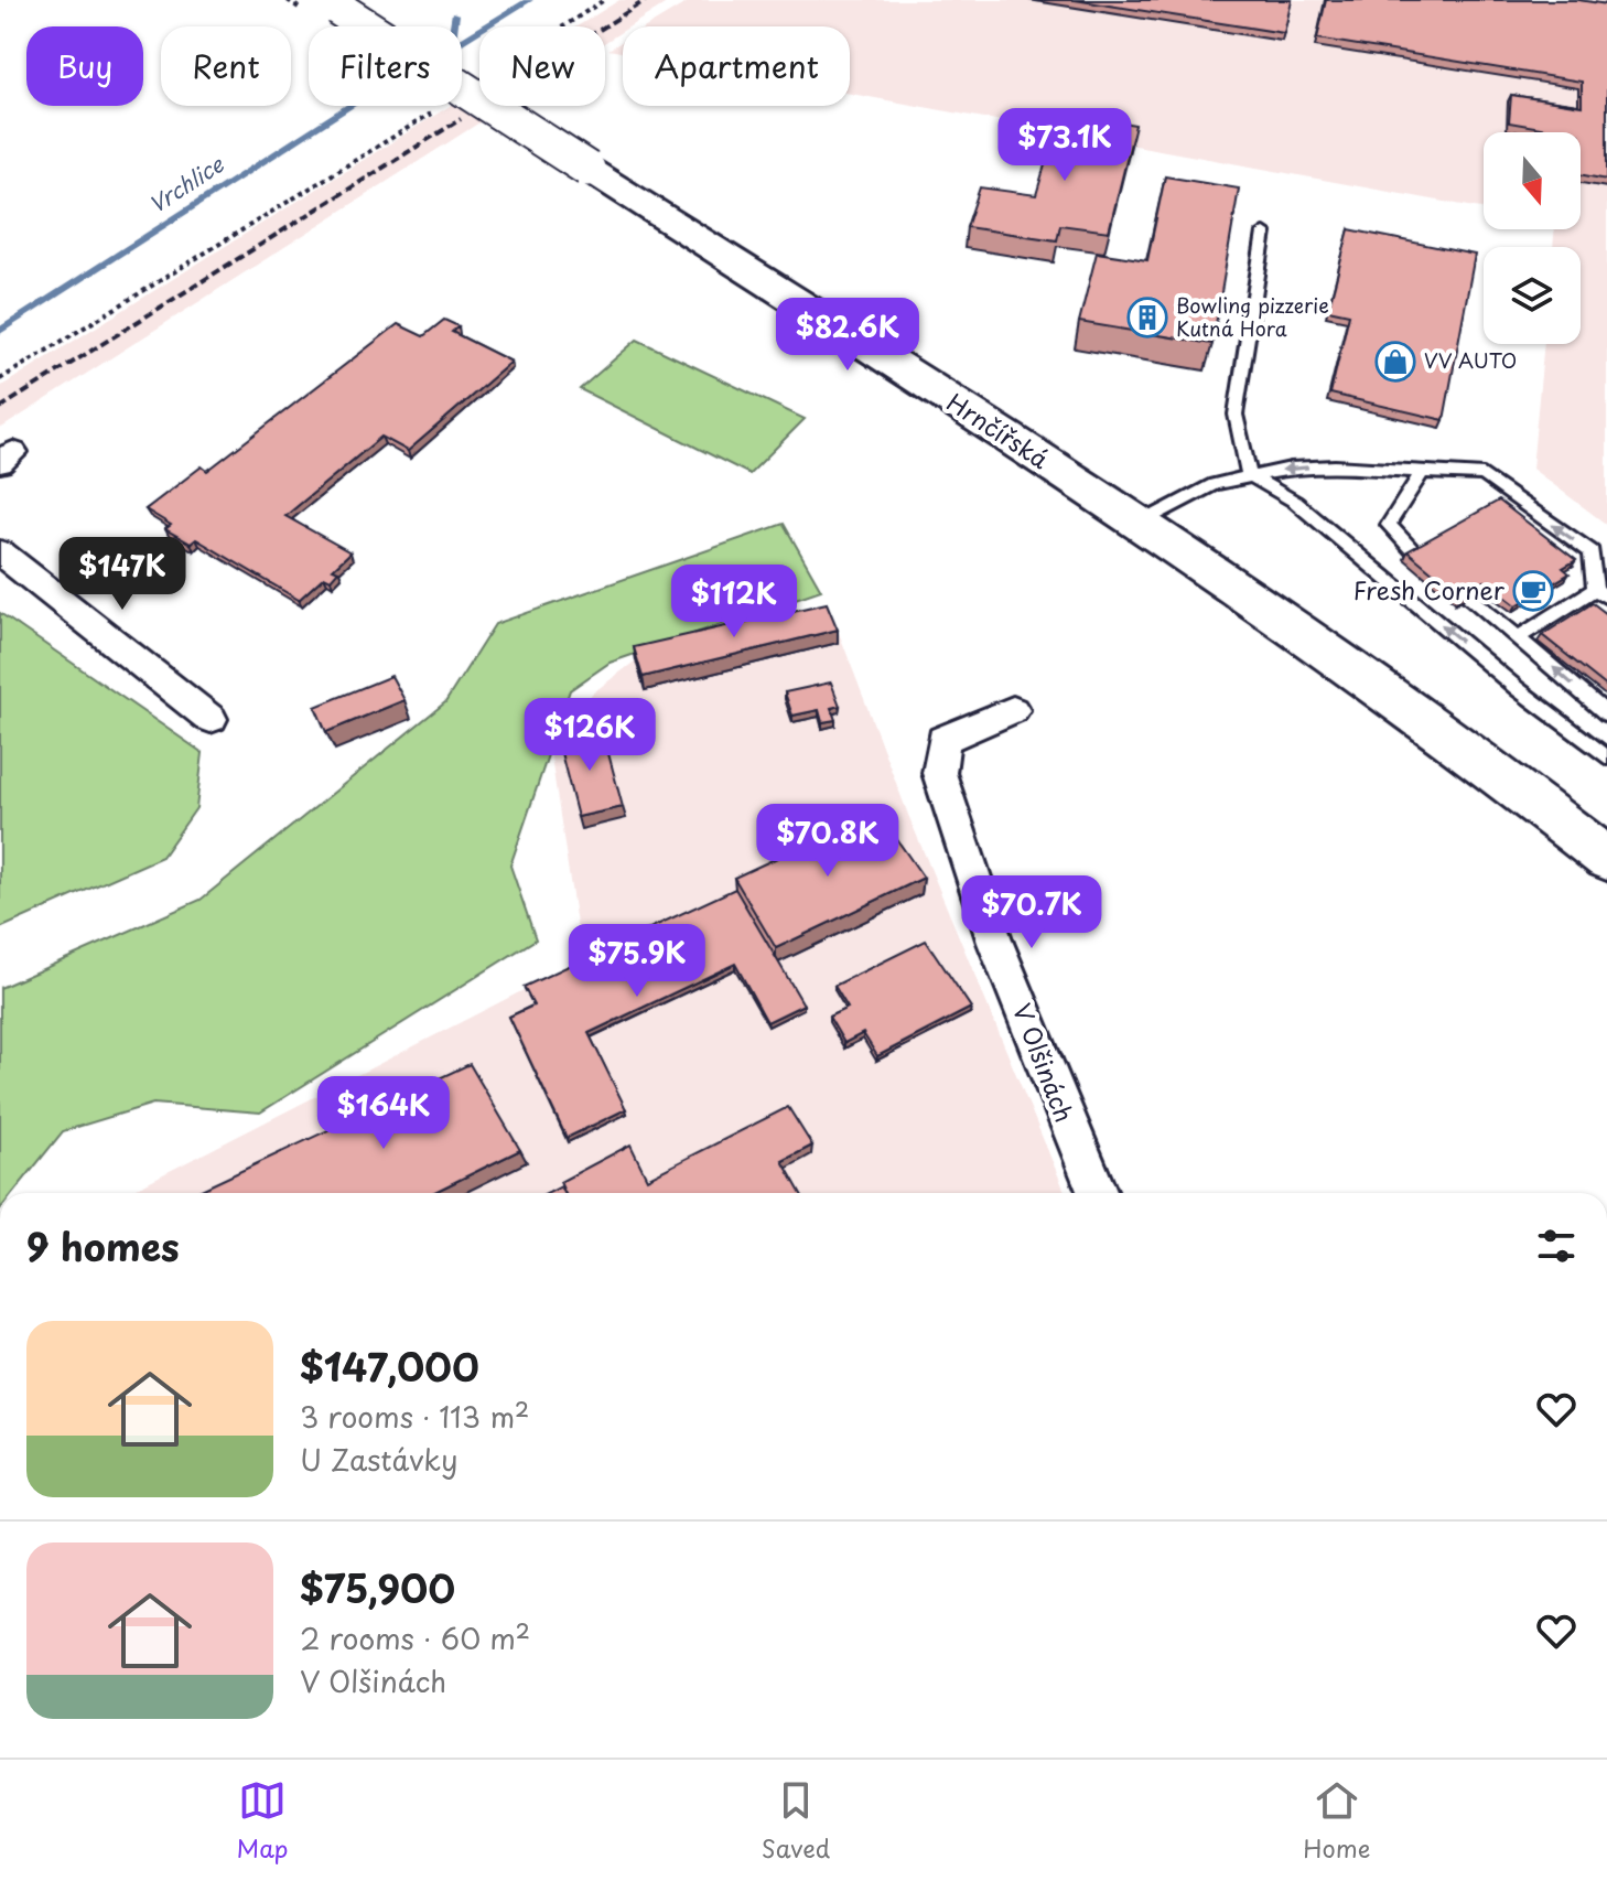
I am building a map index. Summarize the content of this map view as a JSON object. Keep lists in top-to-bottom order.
{
  "streets": {
    "main road": ["Hrnčířská"],
    "street": ["V Olšinách"]
  },
  "water": ["Vrchlice"],
  "places": {
    "building": ["Bowling pizzerie Kutná Hora"],
    "shop": ["VV AUTO"],
    "cafe": ["Fresh Corner"]
  },
  "north": "bottom",
  "page": {
    "chip": [
      "Buy",
      "Rent",
      "Filters",
      "New",
      "Apartment"
    ],
    "price": [
      "$73.1K",
      "$82.6K",
      "$147K",
      "$112K",
      "$126K",
      "$70.8K",
      "$70.7K",
      "$75.9K",
      "$164K"
    ],
    "heading": "9 homes",
    "list": [
      {
        "name": "$147,000",
        "note": "3 rooms · 113 m² · U Zastávky"
      },
      {
        "name": "$75,900",
        "note": "2 rooms · 60 m² · V Olšinách"
      }
    ],
    "tabs": ["Map", "Saved", "Home"]
  }
}
